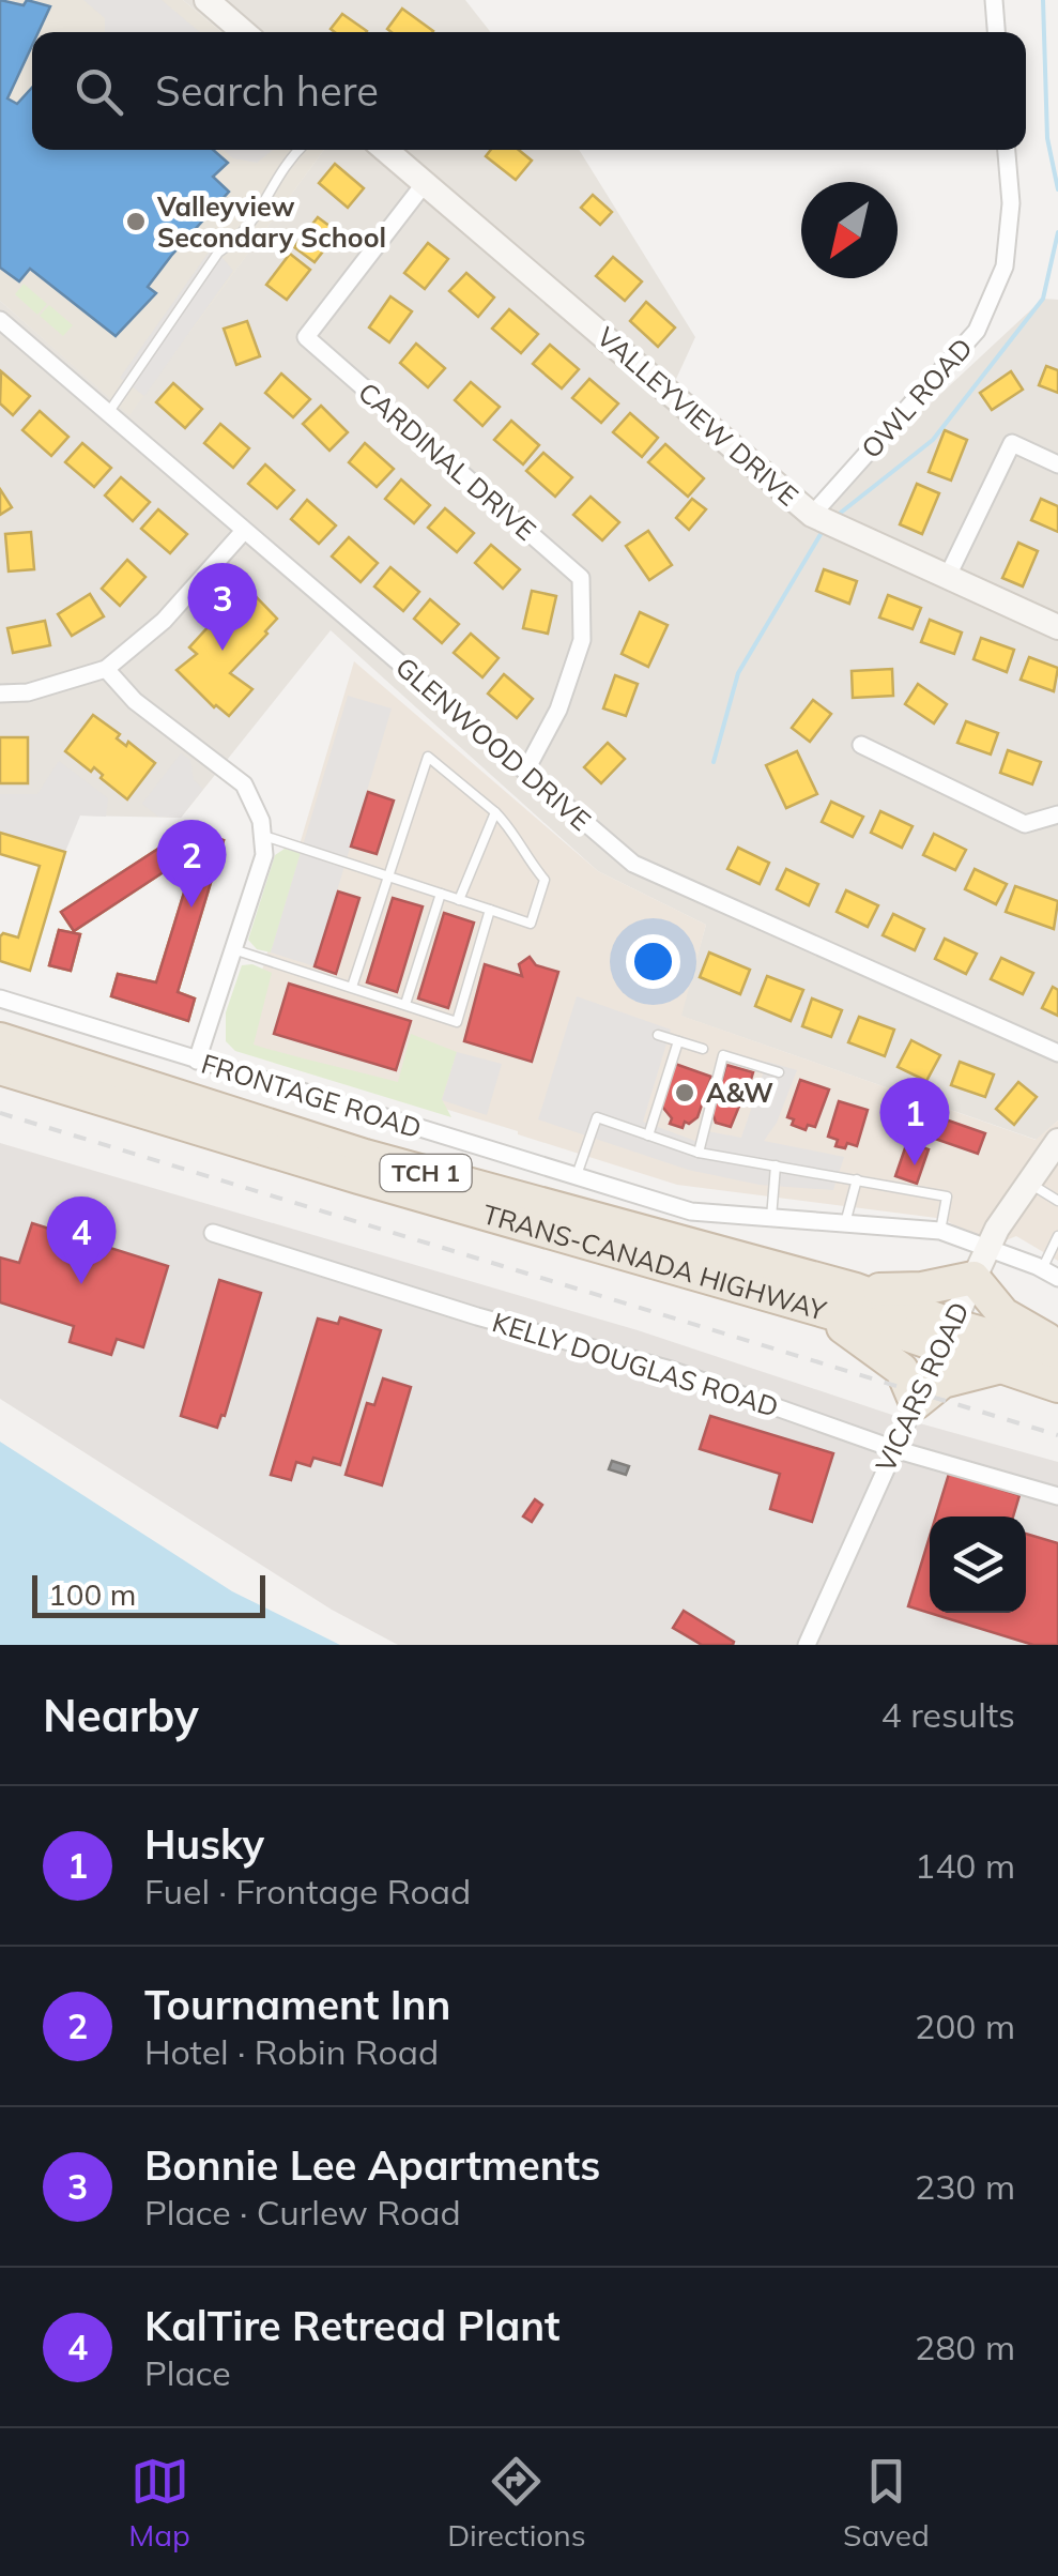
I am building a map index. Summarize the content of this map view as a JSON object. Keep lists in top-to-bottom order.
{
  "streets": {
    "highway": ["TCH 1", "TRANS-CANADA HIGHWAY"],
    "street": [
      "OWL ROAD",
      "VALLEYVIEW DRIVE",
      "CARDINAL DRIVE",
      "GLENWOOD DRIVE",
      "FRONTAGE ROAD",
      "KELLY DOUGLAS ROAD",
      "VICARS ROAD"
    ]
  },
  "crossings": [
    ["OWL ROAD", "VALLEYVIEW DRIVE"],
    ["VALLEYVIEW DRIVE", "CARDINAL DRIVE"],
    ["CARDINAL DRIVE", "GLENWOOD DRIVE"],
    ["FRONTAGE ROAD", "VICARS ROAD"],
    ["TRANS-CANADA HIGHWAY", "VICARS ROAD"],
    ["KELLY DOUGLAS ROAD", "VICARS ROAD"]
  ],
  "places": ["Valleyview Secondary School", "A&W"],
  "scale_bar": "100 m",
  "north": "bottom left",
  "page": {
    "search": "Search here",
    "pins": [
      "3",
      "2",
      "1",
      "4"
    ],
    "scale": "100 m",
    "heading": ["Nearby", "4 results"],
    "list": [
      {
        "mark": "1",
        "name": "Husky",
        "note": "Fuel · Frontage Road",
        "value": "140 m"
      },
      {
        "mark": "2",
        "name": "Tournament Inn",
        "note": "Hotel · Robin Road",
        "value": "200 m"
      },
      {
        "mark": "3",
        "name": "Bonnie Lee Apartments",
        "note": "Place · Curlew Road",
        "value": "230 m"
      },
      {
        "mark": "4",
        "name": "KalTire Retread Plant",
        "note": "Place",
        "value": "280 m"
      }
    ],
    "nav": ["Map", "Directions", "Saved"]
  }
}
